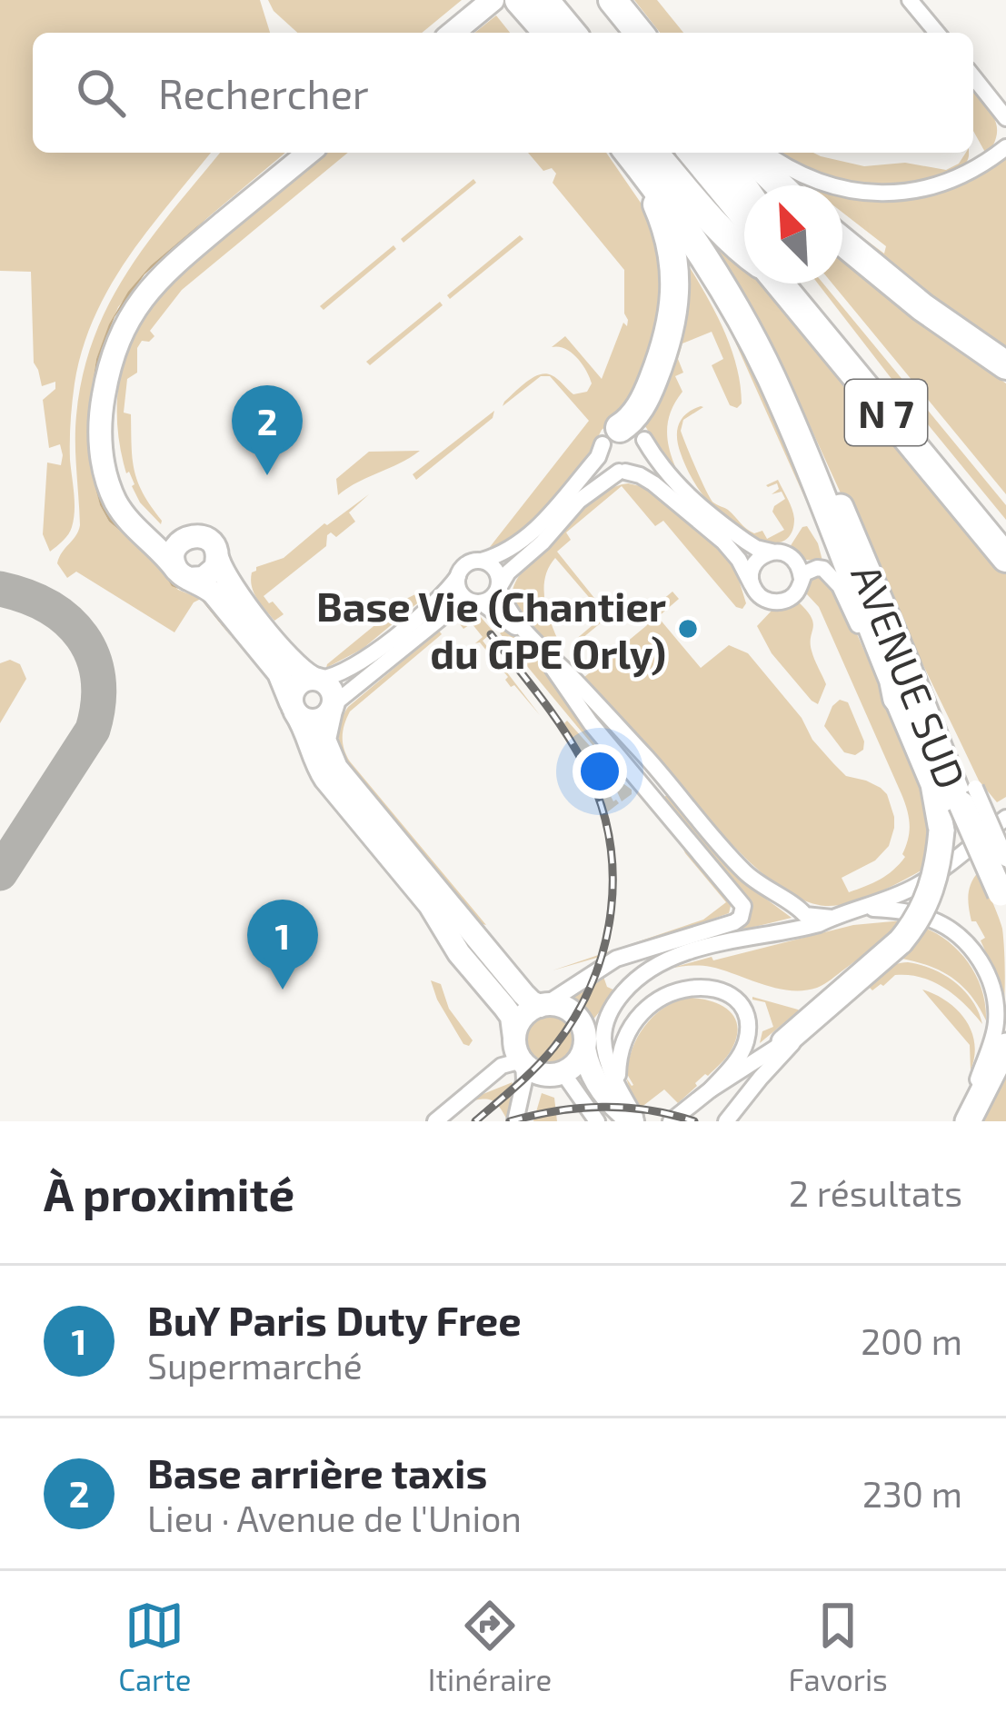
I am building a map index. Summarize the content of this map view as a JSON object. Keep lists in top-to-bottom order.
{
  "streets": {
    "highway": ["N 7"],
    "main road": ["AVENUE SUD"]
  },
  "places": ["Base Vie (Chantier du GPE Orly)"],
  "north": "top left",
  "page": {
    "search": "Rechercher",
    "pins": ["2", "1"],
    "heading": ["À proximité", "2 résultats"],
    "list": [
      {
        "mark": "1",
        "name": "BuY Paris Duty Free",
        "note": "Supermarché",
        "value": "200 m"
      },
      {
        "mark": "2",
        "name": "Base arrière taxis",
        "note": "Lieu · Avenue de l'Union",
        "value": "230 m"
      }
    ],
    "nav": ["Carte", "Itinéraire", "Favoris"]
  }
}
